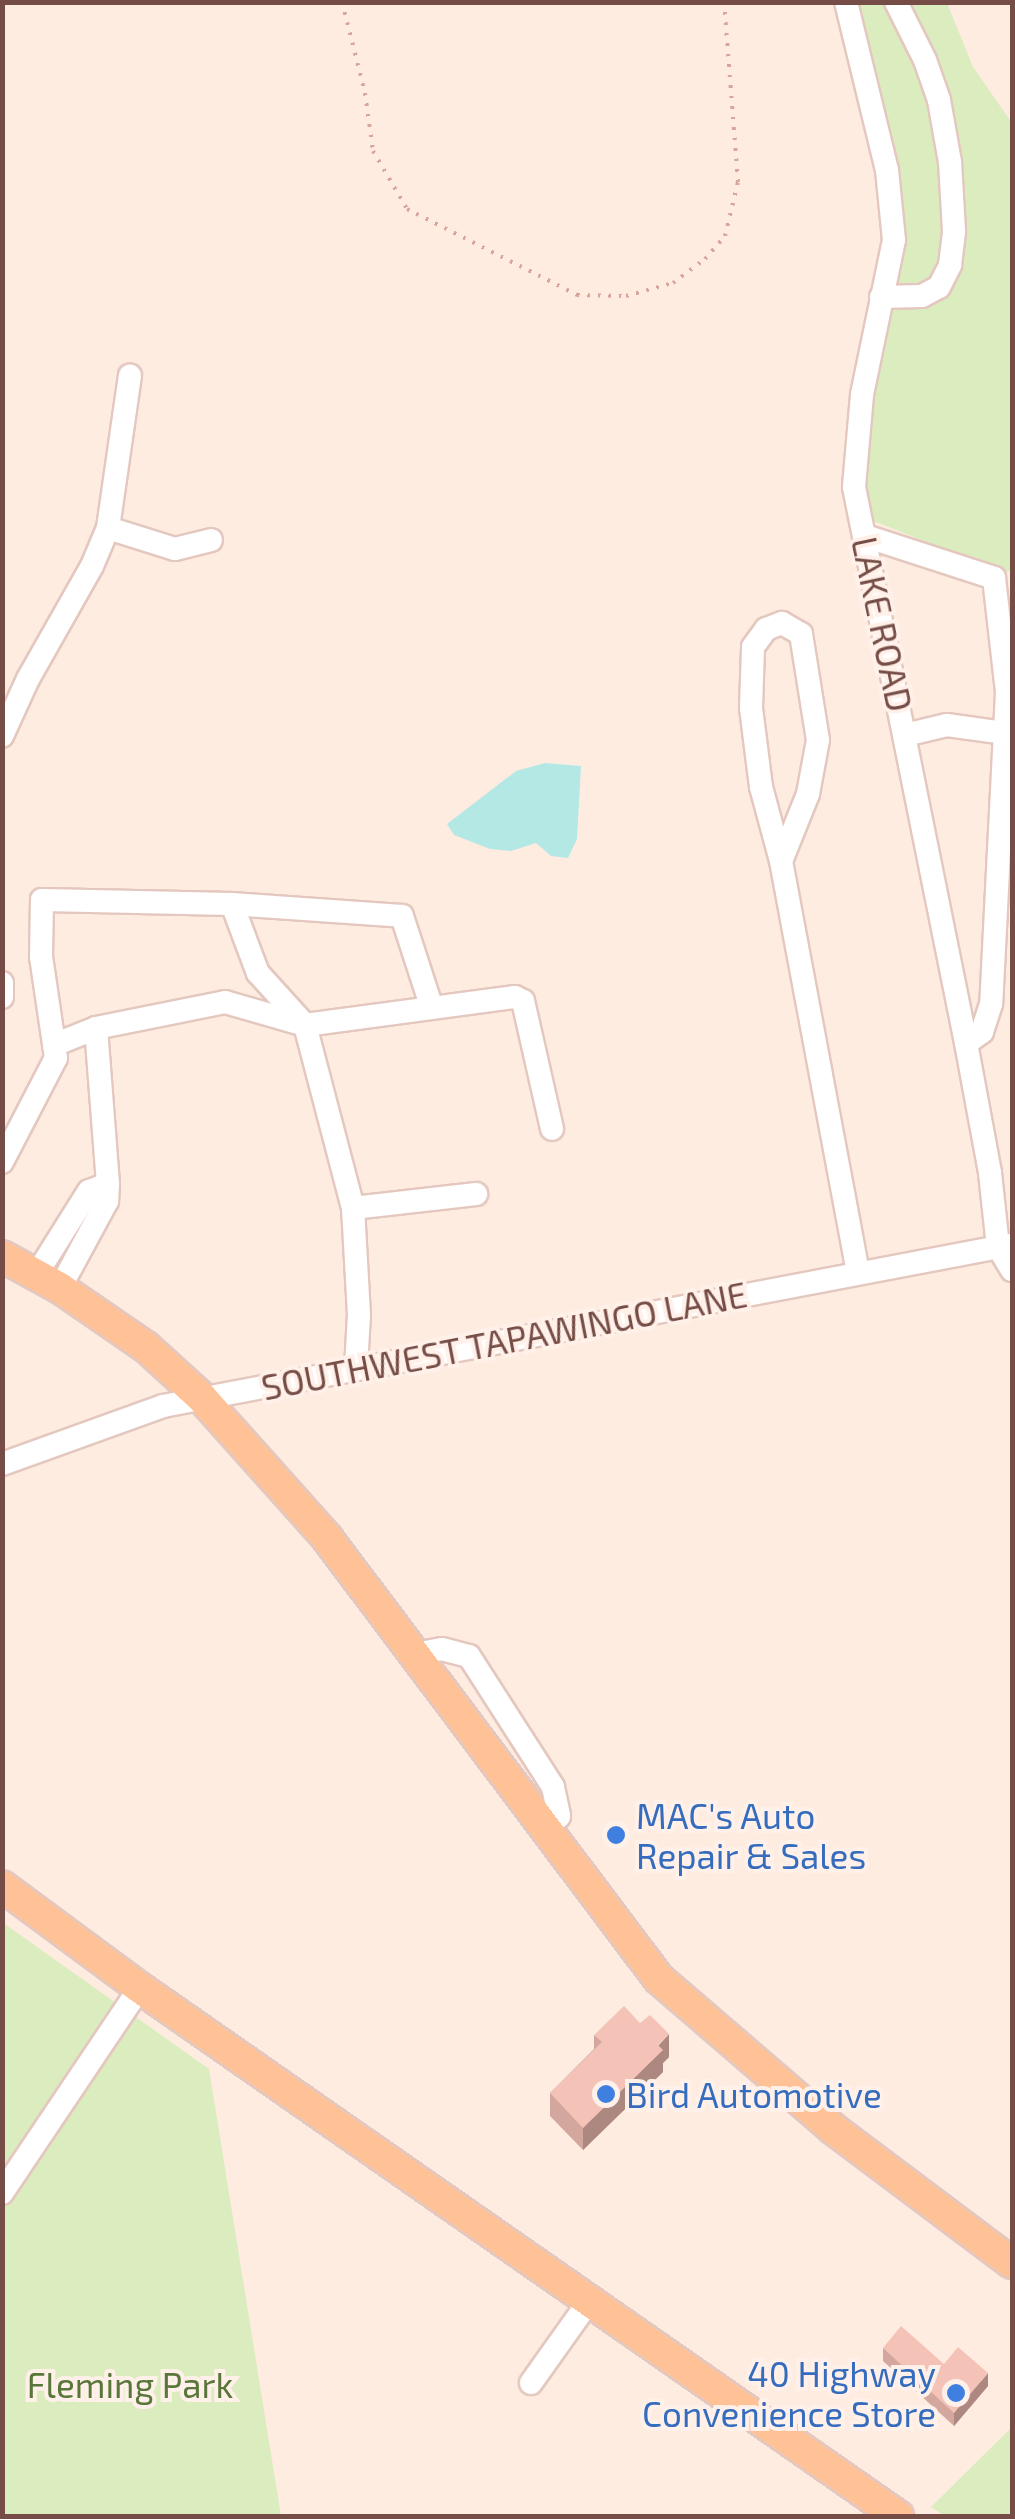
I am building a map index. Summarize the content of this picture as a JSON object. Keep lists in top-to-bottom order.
{
  "streets": {
    "street": ["LAKE ROAD", "SOUTHWEST TAPAWINGO LANE"]
  },
  "crossings": [
    ["LAKE ROAD", "SOUTHWEST TAPAWINGO LANE"]
  ],
  "parks": ["Fleming Park"],
  "places": ["MAC's Auto Repair & Sales", "Bird Automotive", "40 Highway Convenience Store"]
}
